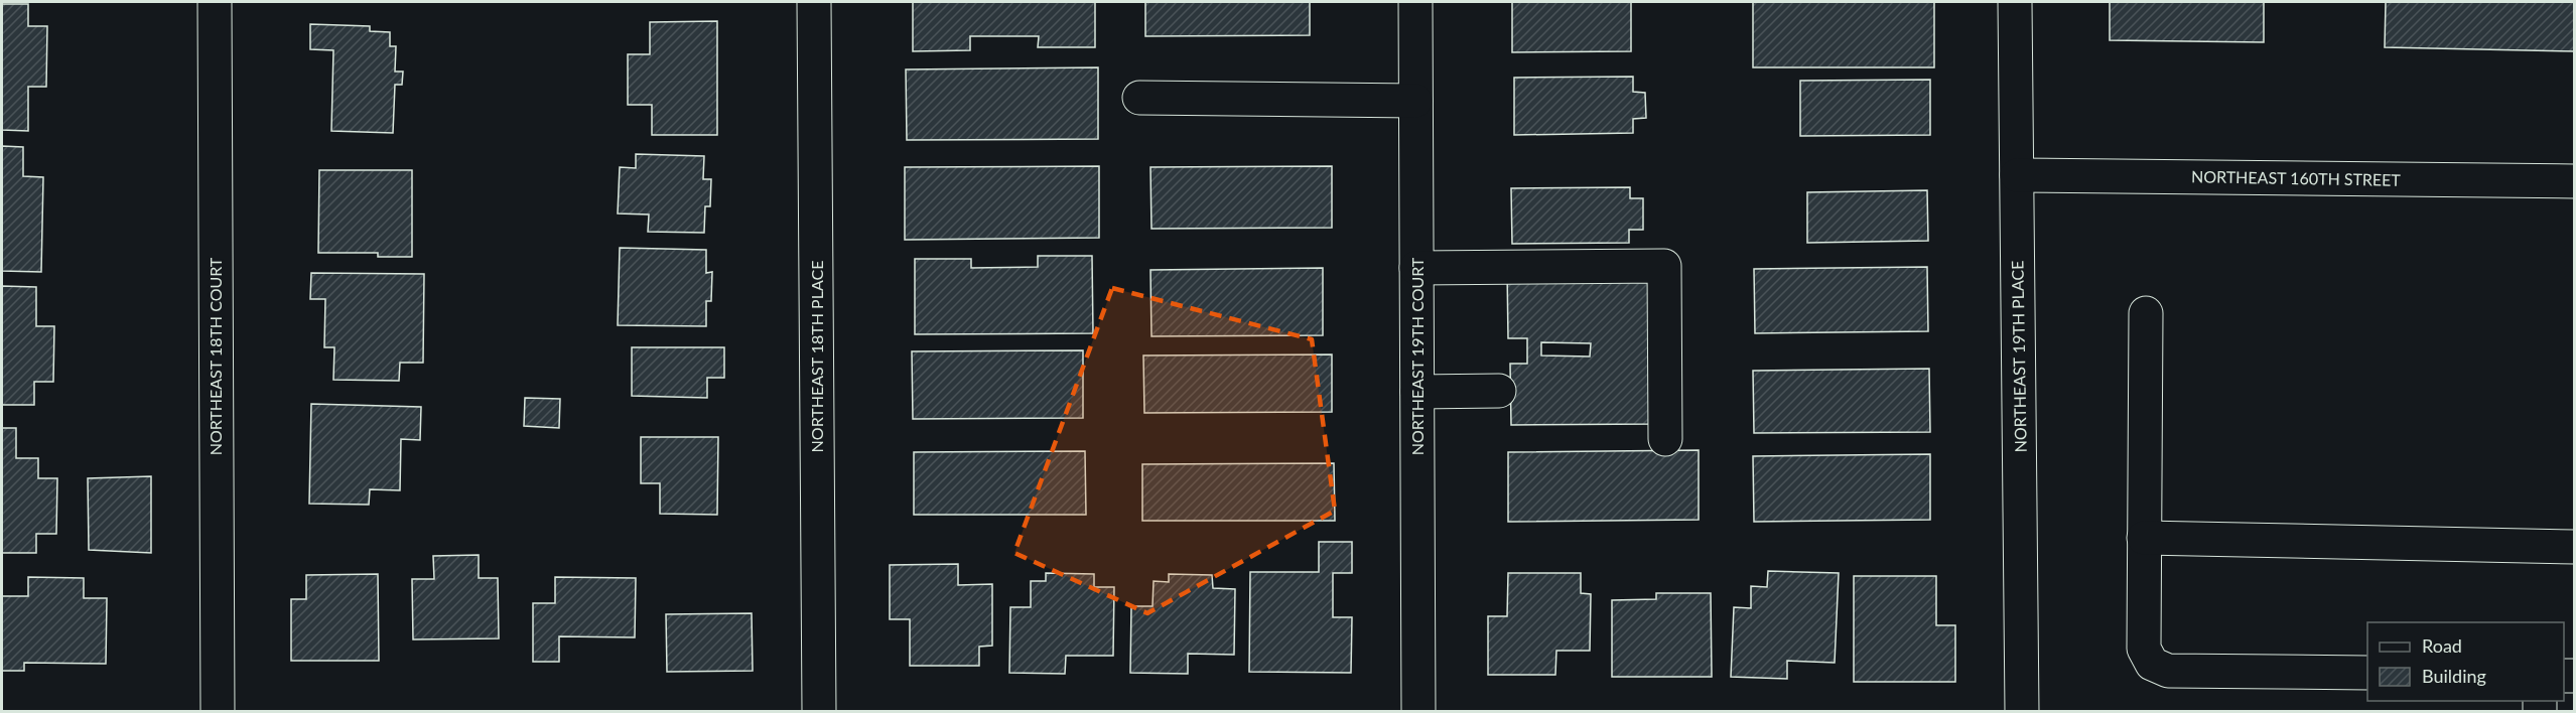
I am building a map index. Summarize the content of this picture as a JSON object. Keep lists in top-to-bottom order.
{
  "streets": {
    "street": [
      "NORTHEAST 160TH STREET",
      "NORTHEAST 18TH COURT",
      "NORTHEAST 18TH PLACE",
      "NORTHEAST 19TH COURT",
      "NORTHEAST 19TH PLACE"
    ]
  },
  "crossings": [
    ["NORTHEAST 160TH STREET", "NORTHEAST 19TH PLACE"]
  ],
  "legend": ["Road", "Building"]
}
